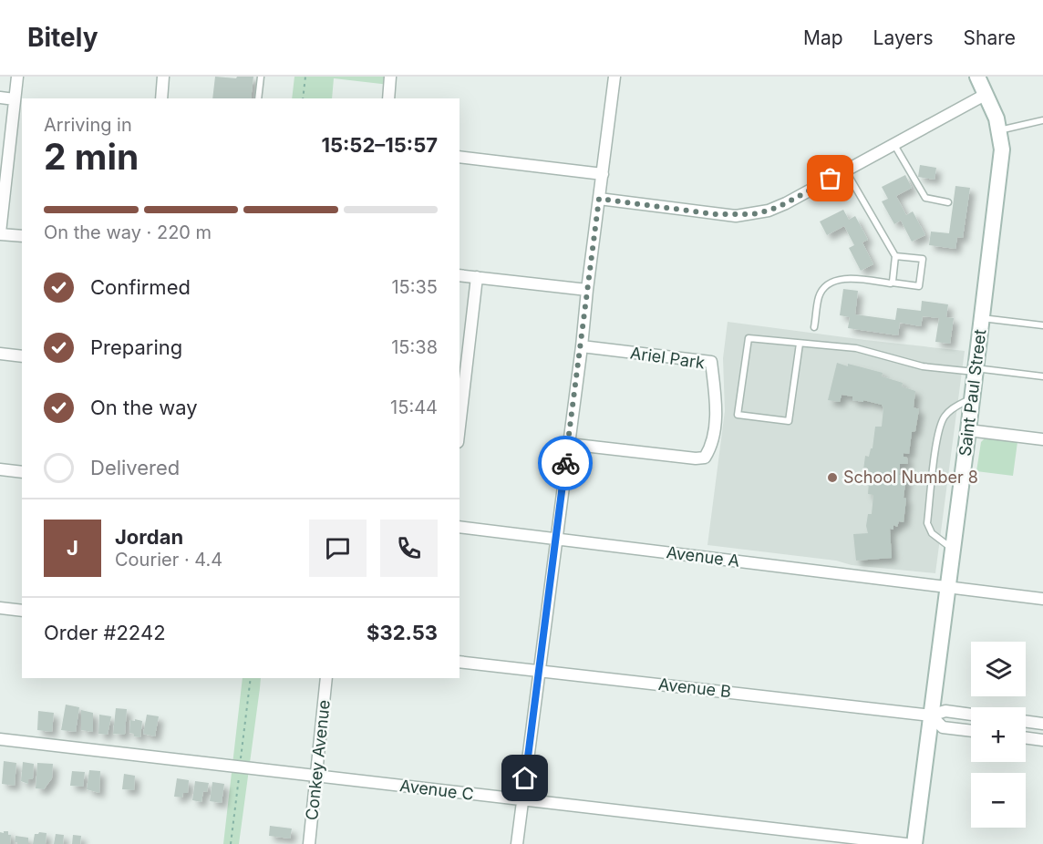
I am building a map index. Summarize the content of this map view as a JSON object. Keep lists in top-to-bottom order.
{
  "streets": {
    "main road": ["Saint Paul Street"],
    "street": [
      "Ariel Park",
      "Avenue A",
      "Avenue B",
      "Conkey Avenue",
      "Avenue C"
    ]
  },
  "crossings": [
    ["Saint Paul Street", "Avenue A"],
    ["Saint Paul Street", "Avenue B"],
    ["Conkey Avenue", "Avenue C"]
  ],
  "places": ["School Number 8"],
  "page": {
    "header": "Bitely",
    "nav": ["Map", "Layers", "Share"],
    "heading": ["2 min", "Arriving in", "15:52–15:57"],
    "panel": [
      "Jordan",
      "Courier · 4.4",
      "Order #2242",
      "$32.53"
    ],
    "bar": "On the way · 220 m",
    "list": [
      ["Confirmed", "15:35"],
      ["Preparing", "15:38"],
      ["On the way", "15:44"],
      "Delivered"
    ],
    "round": "J",
    "map_buttons": ["+", "−"]
  }
}
